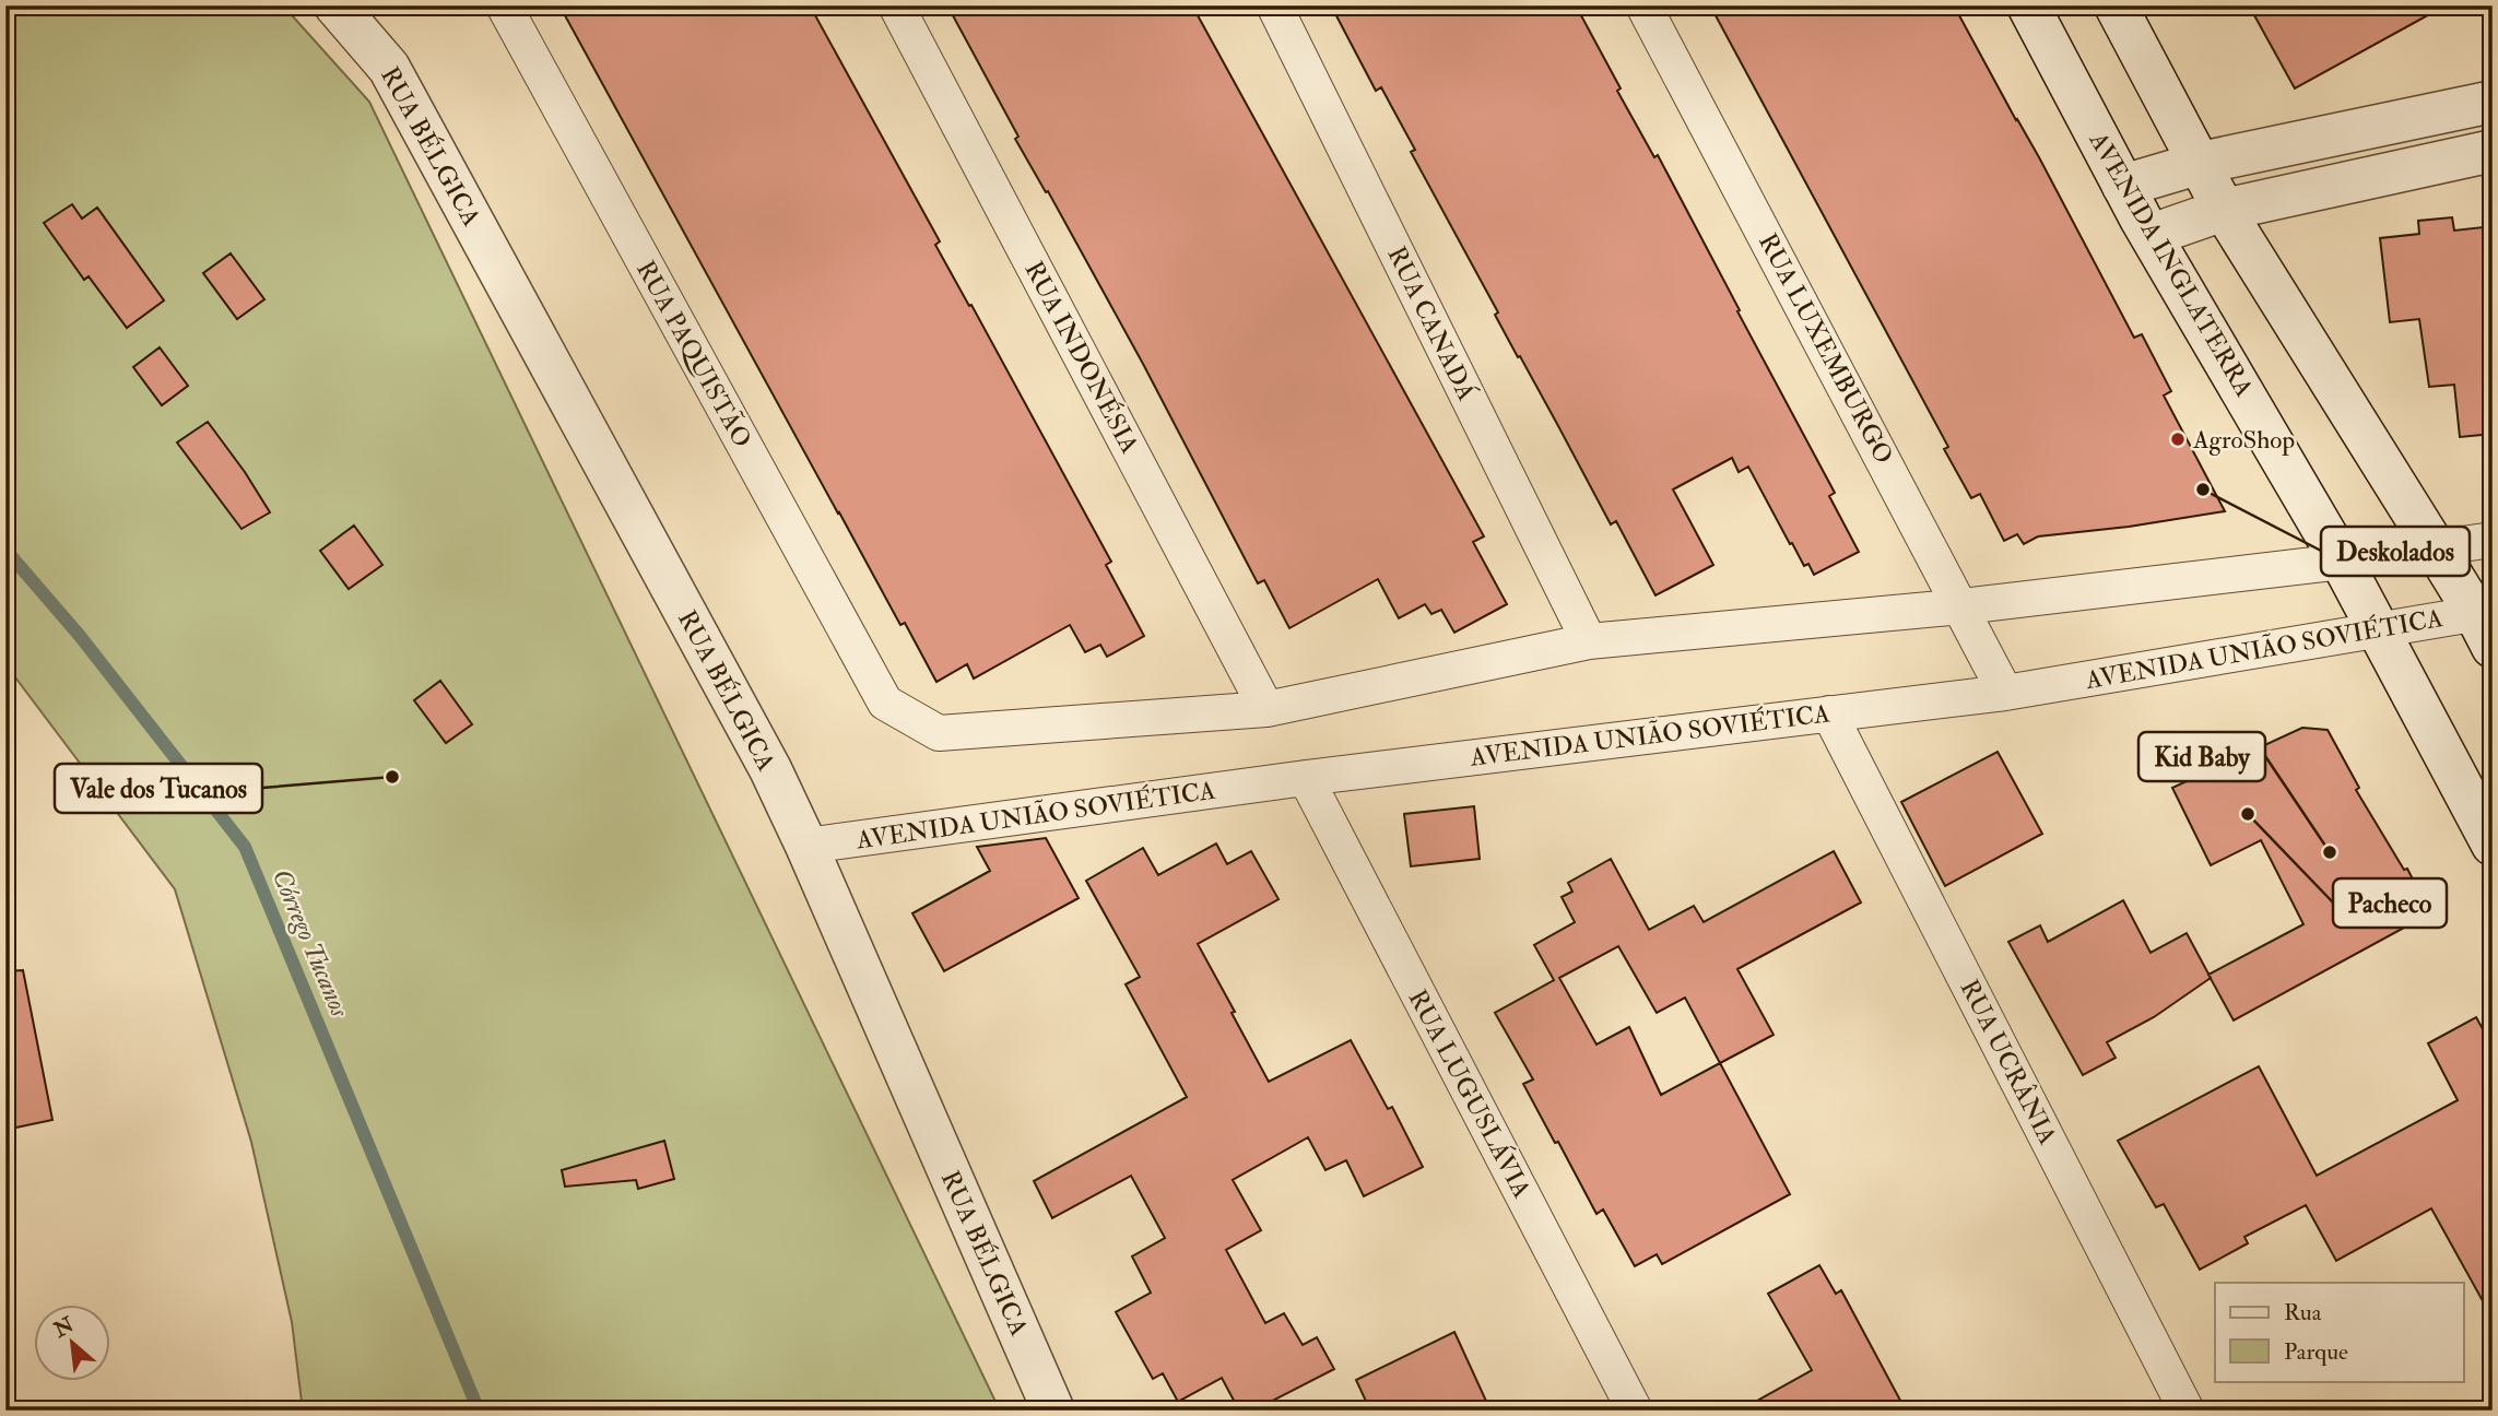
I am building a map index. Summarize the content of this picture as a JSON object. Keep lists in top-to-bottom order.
{
  "streets": {
    "street": [
      "RUA BÉLGICA",
      "AVENIDA INGLATERRA",
      "RUA CANADÁ",
      "RUA LUXEMBURGO",
      "RUA PAQUISTÃO",
      "RUA INDONÉSIA",
      "AVENIDA UNIÃO SOVIÉTICA",
      "RUA UCRÂNIA",
      "RUA LUGUSLÁVIA"
    ]
  },
  "crossings": [
    ["RUA BÉLGICA", "AVENIDA UNIÃO SOVIÉTICA"],
    ["AVENIDA INGLATERRA", "AVENIDA UNIÃO SOVIÉTICA"],
    ["RUA LUXEMBURGO", "AVENIDA UNIÃO SOVIÉTICA"],
    ["RUA PAQUISTÃO", "RUA INDONÉSIA"],
    ["AVENIDA UNIÃO SOVIÉTICA", "RUA UCRÂNIA"],
    ["AVENIDA UNIÃO SOVIÉTICA", "RUA LUGUSLÁVIA"]
  ],
  "water": ["Córrego Tucanos"],
  "places": [
    "AgroShop",
    "Deskolados",
    "Vale dos Tucanos",
    "Pacheco",
    "Kid Baby"
  ],
  "legend": ["Rua", "Parque"],
  "north": "top left"
}
